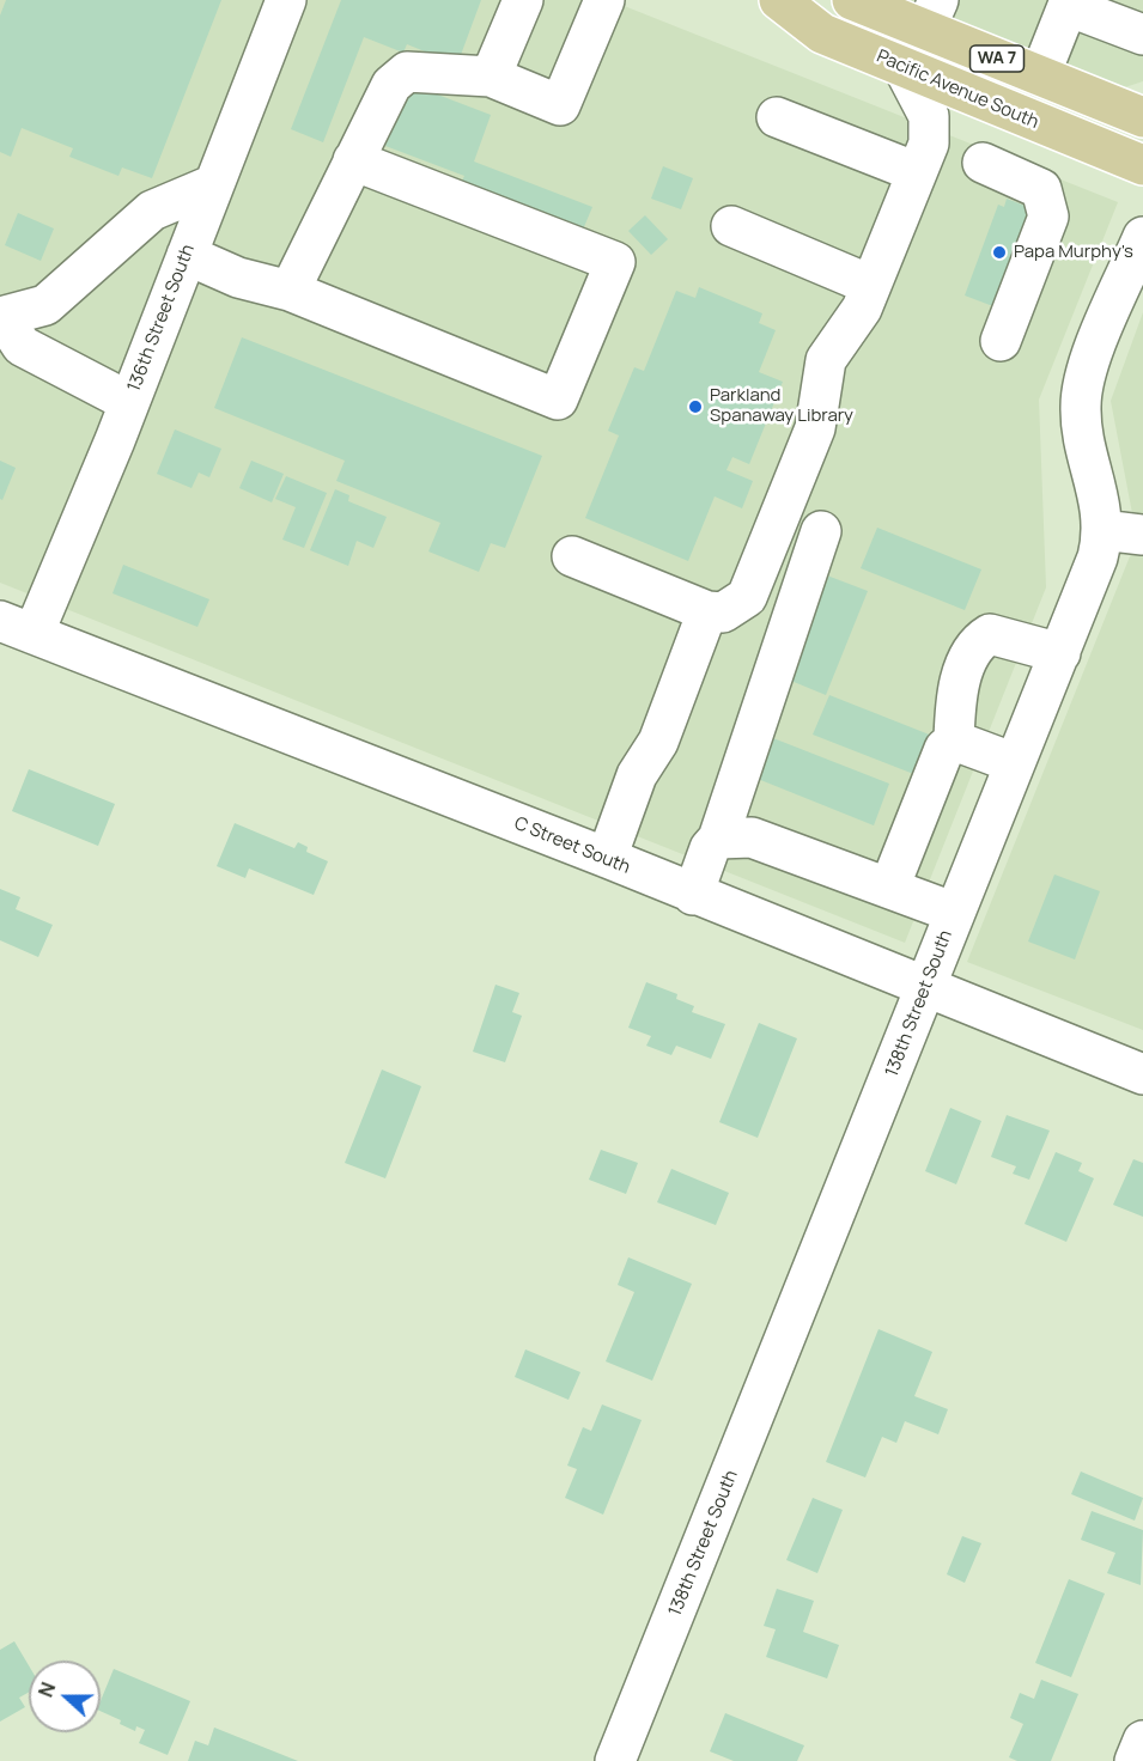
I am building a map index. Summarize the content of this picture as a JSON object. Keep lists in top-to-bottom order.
{
  "streets": {
    "main road": ["WA 7", "Pacific Avenue South"],
    "street": ["136th Street South", "C Street South", "138th Street South"]
  },
  "crossings": [
    ["136th Street South", "C Street South"],
    ["C Street South", "138th Street South"]
  ],
  "places": ["Papa Murphy's", "Parkland Spanaway Library"],
  "north": "left"
}
